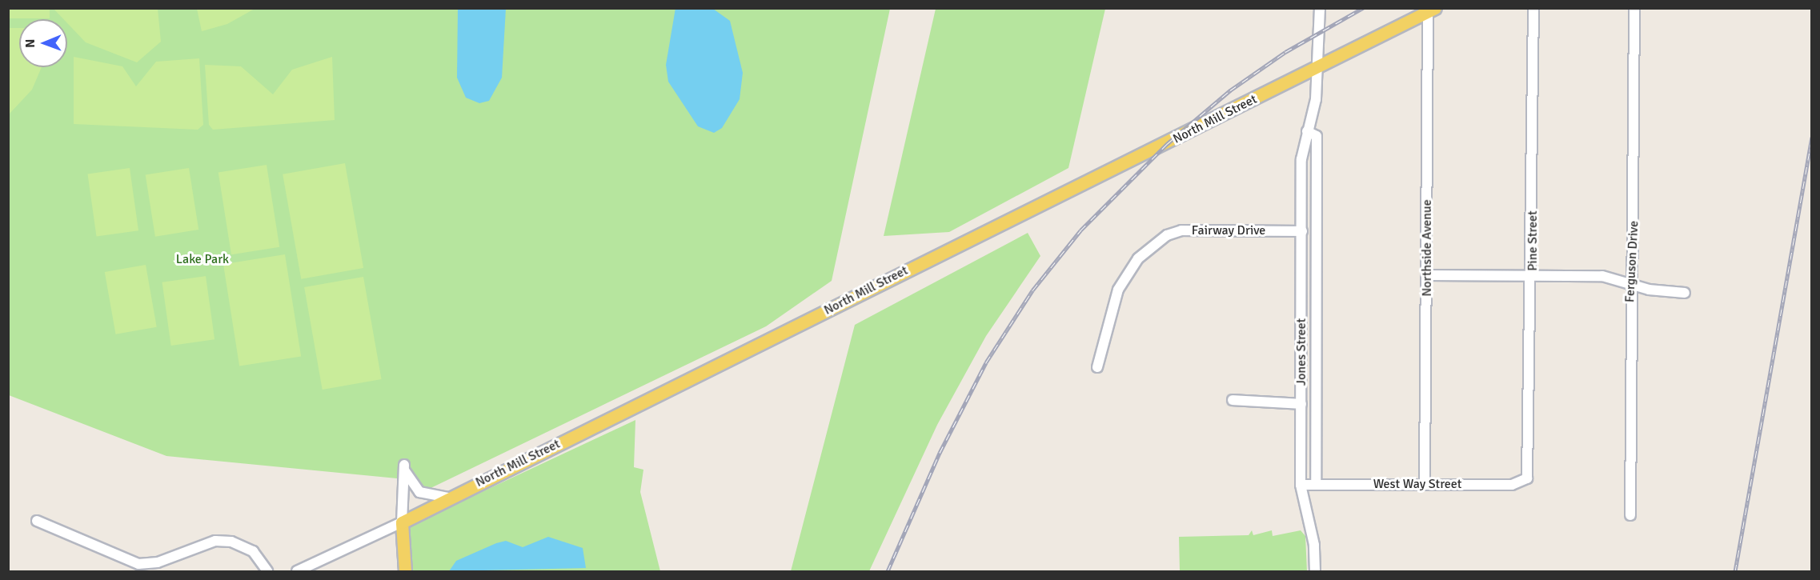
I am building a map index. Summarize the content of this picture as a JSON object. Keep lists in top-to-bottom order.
{
  "streets": {
    "main road": ["North Mill Street"],
    "street": [
      "Fairway Drive",
      "Pine Street",
      "Northside Avenue",
      "Ferguson Drive",
      "Jones Street",
      "West Way Street"
    ]
  },
  "crossings": [
    ["North Mill Street", "Northside Avenue"],
    ["North Mill Street", "Jones Street"],
    ["Fairway Drive", "Jones Street"],
    ["Pine Street", "West Way Street"],
    ["Northside Avenue", "West Way Street"],
    ["Jones Street", "West Way Street"]
  ],
  "parks": ["Lake Park"],
  "north": "left"
}
